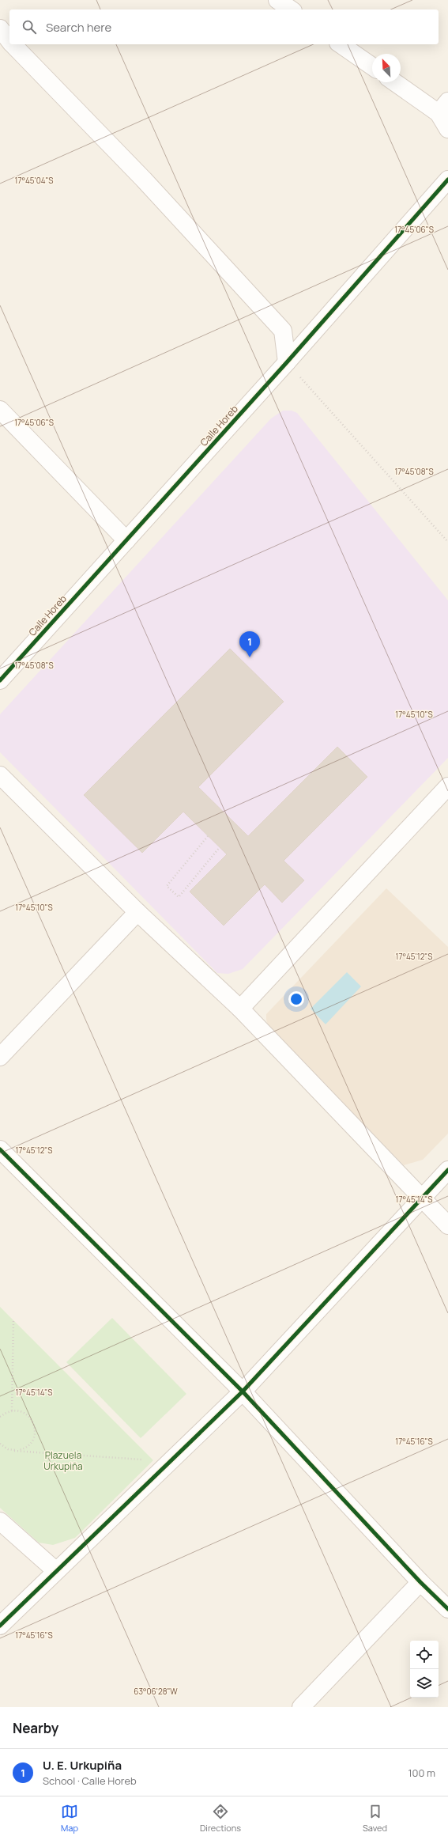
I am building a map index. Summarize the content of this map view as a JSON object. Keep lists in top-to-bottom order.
{
  "streets": {
    "street": ["Calle Horeb"]
  },
  "parks": ["Plazuela Urkupiña"],
  "north": "top left",
  "page": {
    "search": "Search here",
    "pins": "1",
    "heading": "Nearby",
    "list": [
      {
        "mark": "1",
        "name": "U. E. Urkupiña",
        "note": "School · Calle Horeb",
        "value": "100 m"
      }
    ],
    "nav": ["Map", "Directions", "Saved"]
  },
  "coordinates": [
    "17°45'04\"S",
    "17°45'06\"S",
    "17°45'08\"S",
    "17°45'10\"S",
    "17°45'12\"S",
    "17°45'14\"S",
    "17°45'16\"S",
    "63°06'28\"W"
  ]
}
